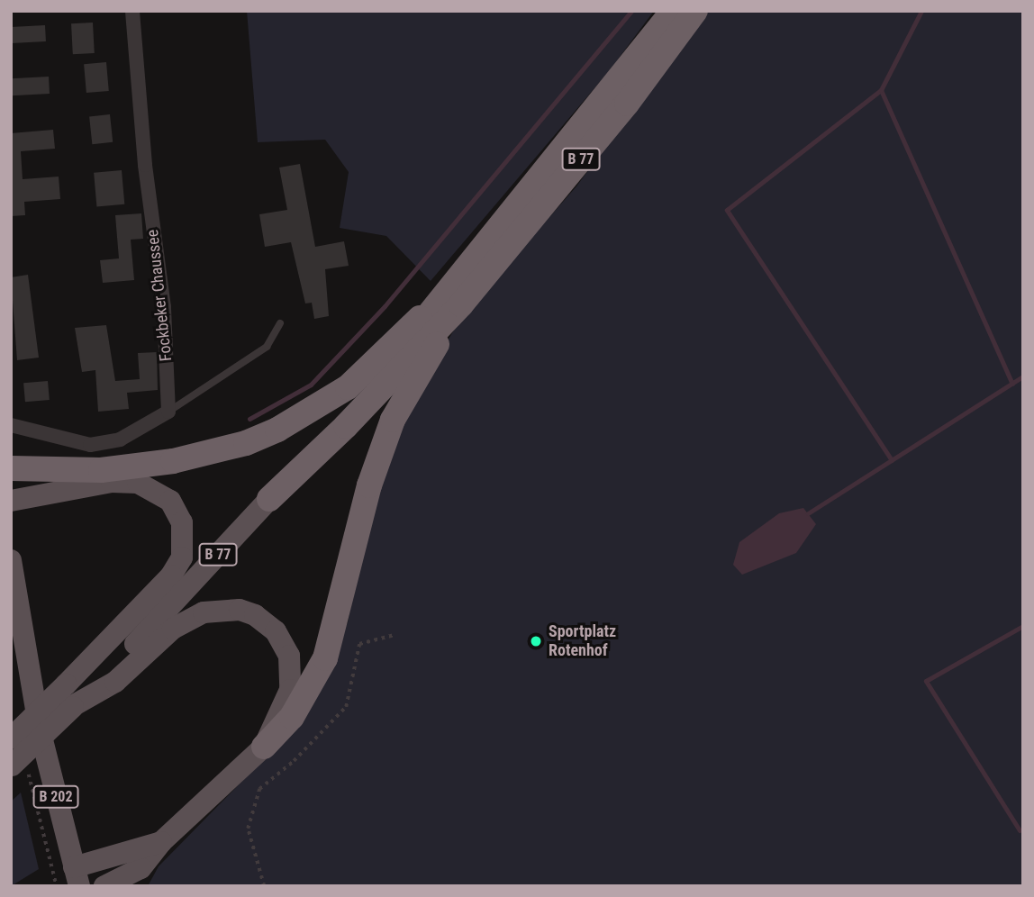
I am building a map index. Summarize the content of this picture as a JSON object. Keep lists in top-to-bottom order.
{
  "streets": {
    "highway": ["B 77"],
    "main road": ["B 202"],
    "street": ["Fockbeker Chaussee"]
  },
  "places": ["Sportplatz Rotenhof"]
}
